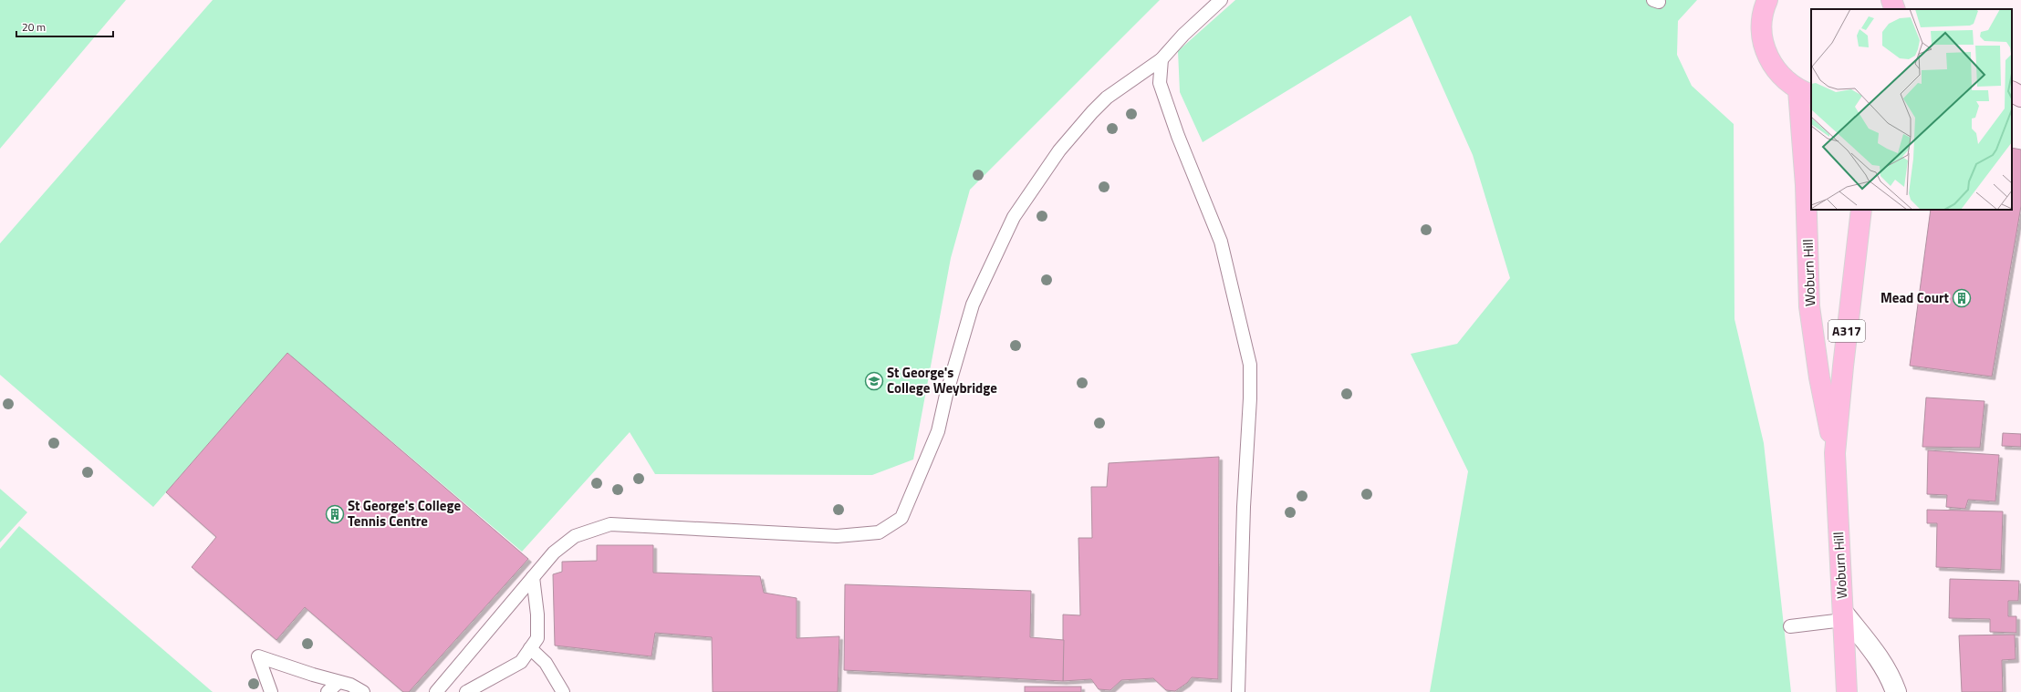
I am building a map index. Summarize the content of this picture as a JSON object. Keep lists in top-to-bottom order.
{
  "streets": {
    "main road": ["Woburn Hill", "A317"]
  },
  "places": {
    "building": ["Mead Court", "St George's College Tennis Centre"],
    "school or university": ["St George's College Weybridge"]
  },
  "scale_bar": "20 m"
}
